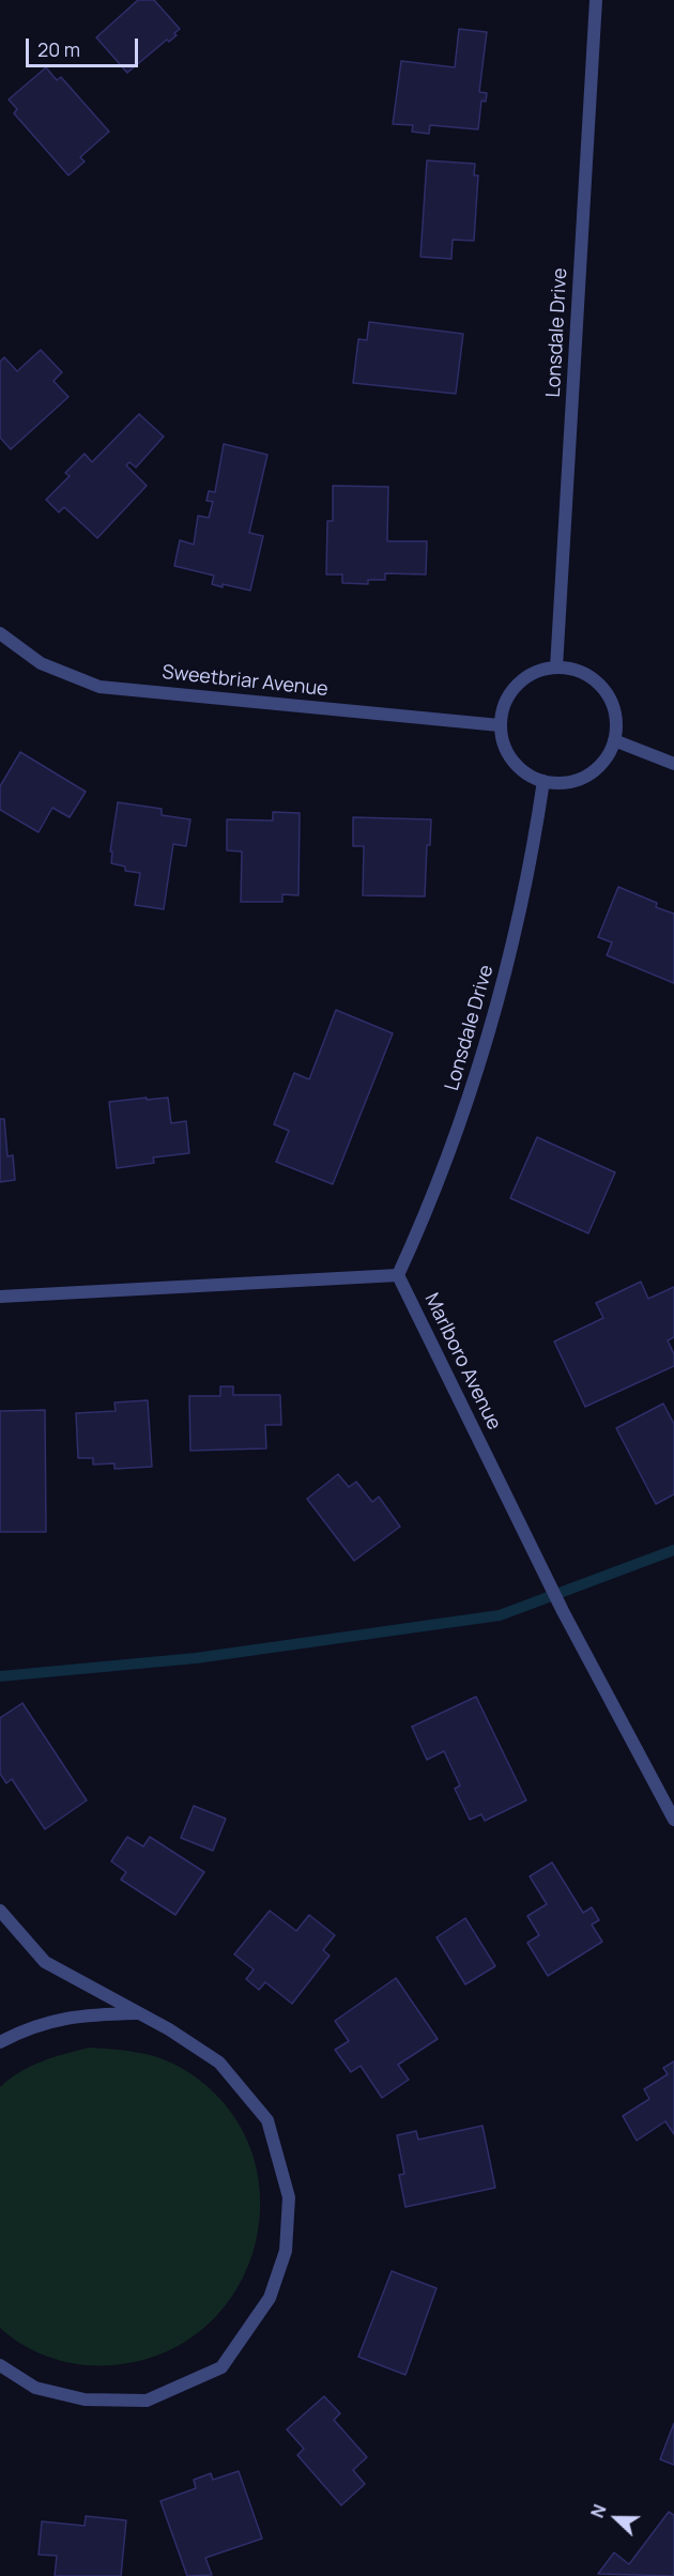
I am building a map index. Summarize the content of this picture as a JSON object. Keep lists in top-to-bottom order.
{
  "streets": {
    "street": ["Lonsdale Drive", "Sweetbriar Avenue", "Marlboro Avenue"]
  },
  "crossings": [
    ["Lonsdale Drive", "Sweetbriar Avenue"],
    ["Lonsdale Drive", "Marlboro Avenue"]
  ],
  "scale_bar": "20 m",
  "north": "left"
}
